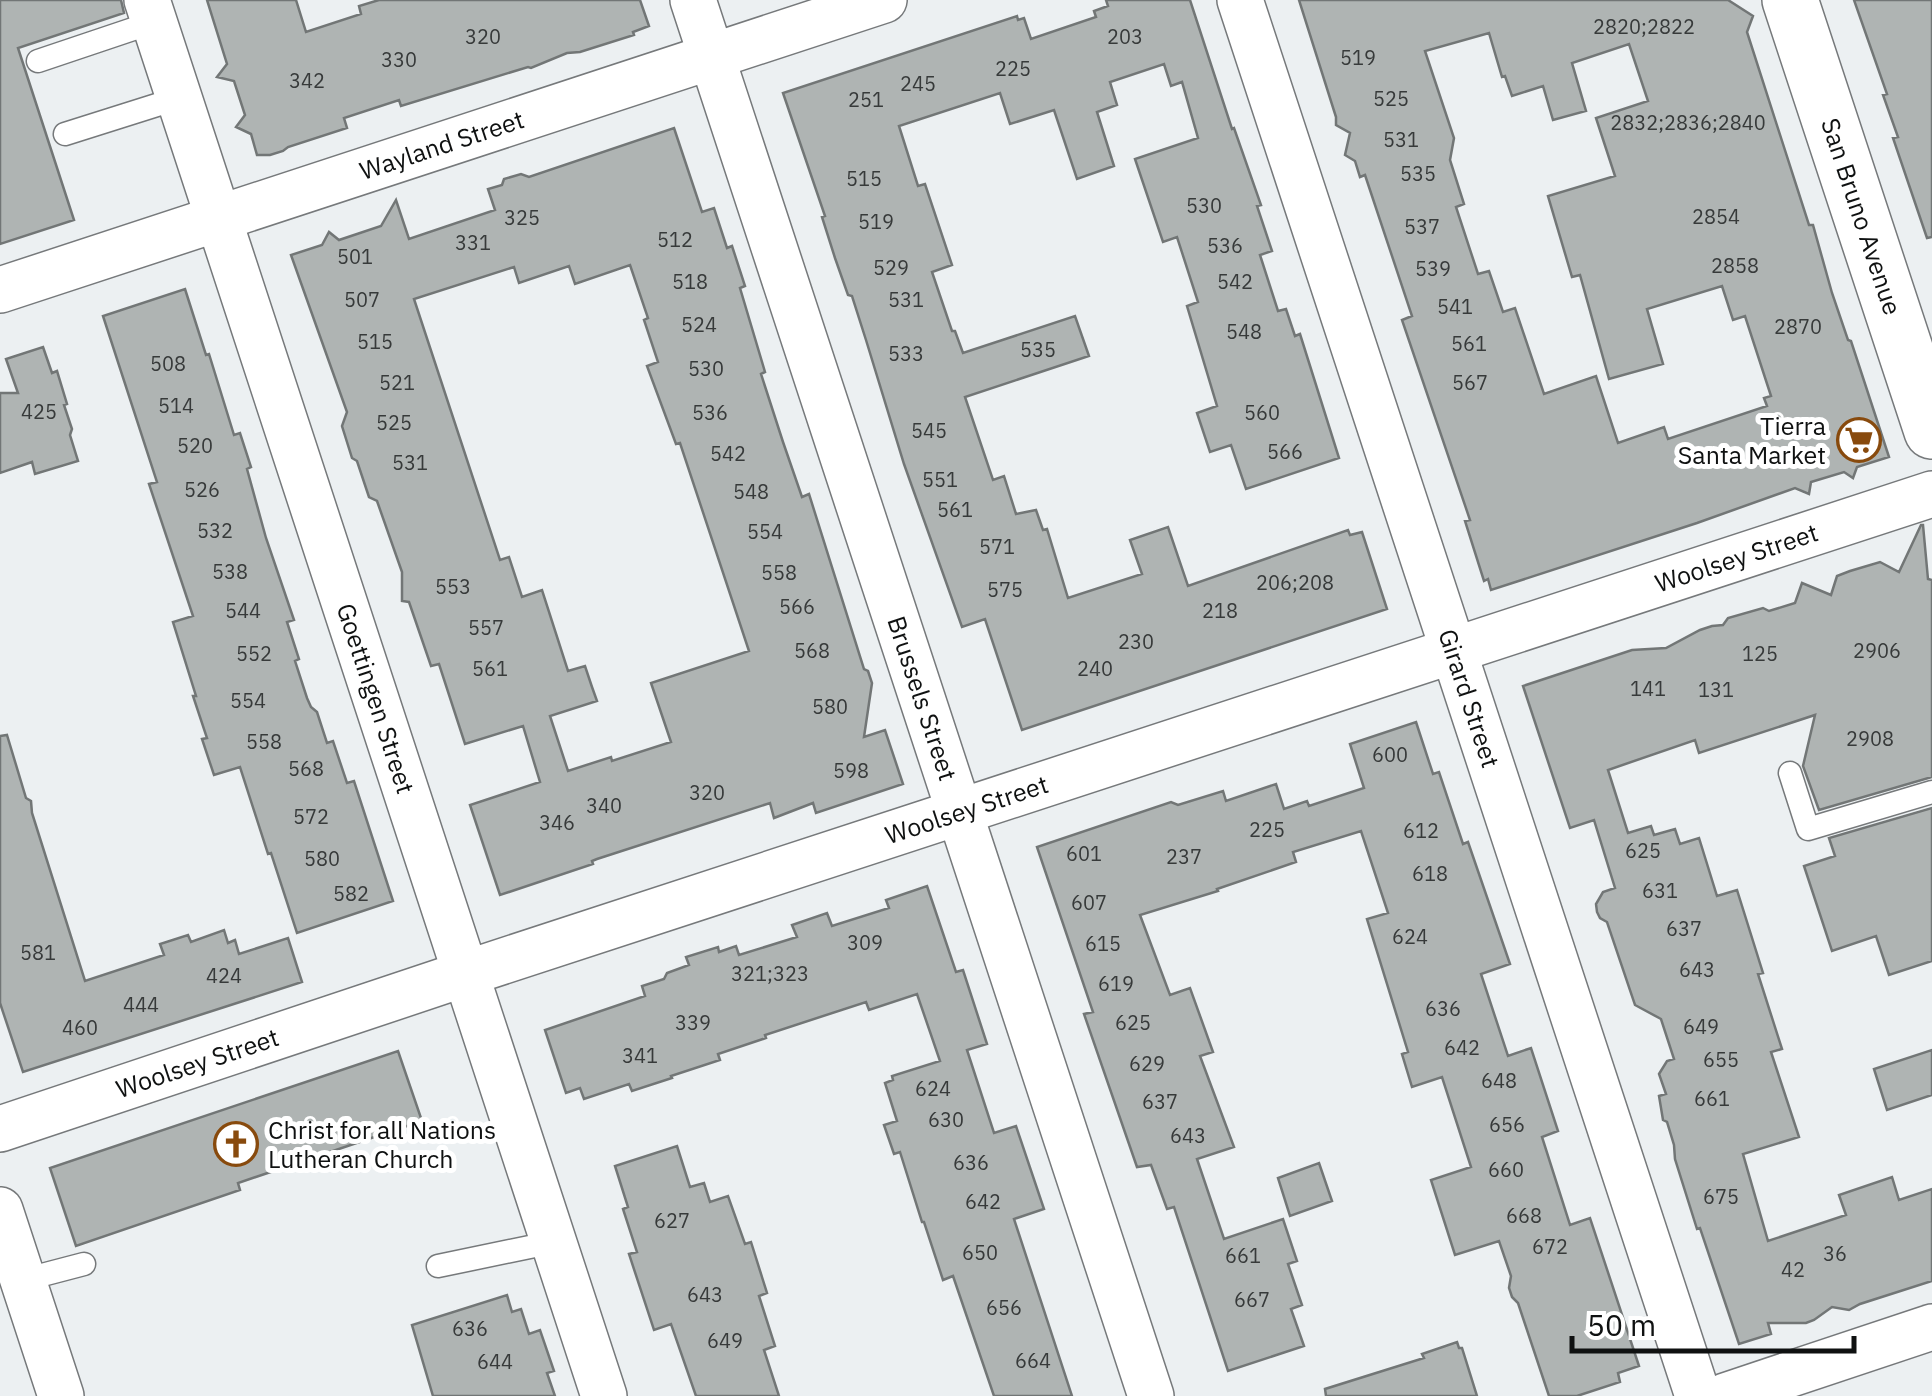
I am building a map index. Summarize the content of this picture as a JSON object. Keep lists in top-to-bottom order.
{
  "streets": {
    "main road": ["San Bruno Avenue"],
    "street": [
      "Wayland Street",
      "Woolsey Street",
      "Goettingen Street",
      "Brussels Street",
      "Girard Street"
    ]
  },
  "crossings": [
    ["Wayland Street", "Goettingen Street"],
    ["Wayland Street", "Brussels Street"],
    ["Woolsey Street", "Goettingen Street"],
    ["Woolsey Street", "Brussels Street"],
    ["Woolsey Street", "Girard Street"]
  ],
  "places": {
    "supermarket": ["Tierra Santa Market"],
    "church": ["Christ for all Nations Lutheran Church"]
  },
  "house_numbers": [
    "2820;2822",
    "320",
    "203",
    "519",
    "330",
    "225",
    "342",
    "245",
    "525",
    "251",
    "2832;2836;2840",
    "531",
    "535",
    "515",
    "530",
    "2854",
    "325",
    "519",
    "537",
    "512",
    "331",
    "536",
    "501",
    "2858",
    "529",
    "539",
    "518",
    "542",
    "507",
    "531",
    "541",
    "524",
    "2870",
    "548",
    "515",
    "561",
    "535",
    "533",
    "508",
    "530",
    "521",
    "567",
    "514",
    "425",
    "536",
    "560",
    "525",
    "545",
    "520",
    "566",
    "542",
    "531",
    "551",
    "526",
    "548",
    "561",
    "532",
    "554",
    "571",
    "538",
    "558",
    "206;208",
    "553",
    "575",
    "566",
    "544",
    "218",
    "557",
    "230",
    "568",
    "2906",
    "552",
    "125",
    "561",
    "240",
    "141",
    "131",
    "554",
    "580",
    "2908",
    "558",
    "600",
    "568",
    "598",
    "320",
    "340",
    "572",
    "346",
    "225",
    "612",
    "625",
    "601",
    "237",
    "580",
    "618",
    "631",
    "582",
    "607",
    "637",
    "624",
    "309",
    "615",
    "581",
    "643",
    "321;323",
    "424",
    "619",
    "444",
    "636",
    "339",
    "625",
    "649",
    "460",
    "642",
    "341",
    "655",
    "629",
    "648",
    "624",
    "661",
    "637",
    "630",
    "656",
    "643",
    "636",
    "660",
    "675",
    "642",
    "668",
    "627",
    "672",
    "650",
    "36",
    "661",
    "42",
    "643",
    "667",
    "656",
    "636",
    "649",
    "664",
    "644"
  ],
  "scale_bar": "50 m"
}
